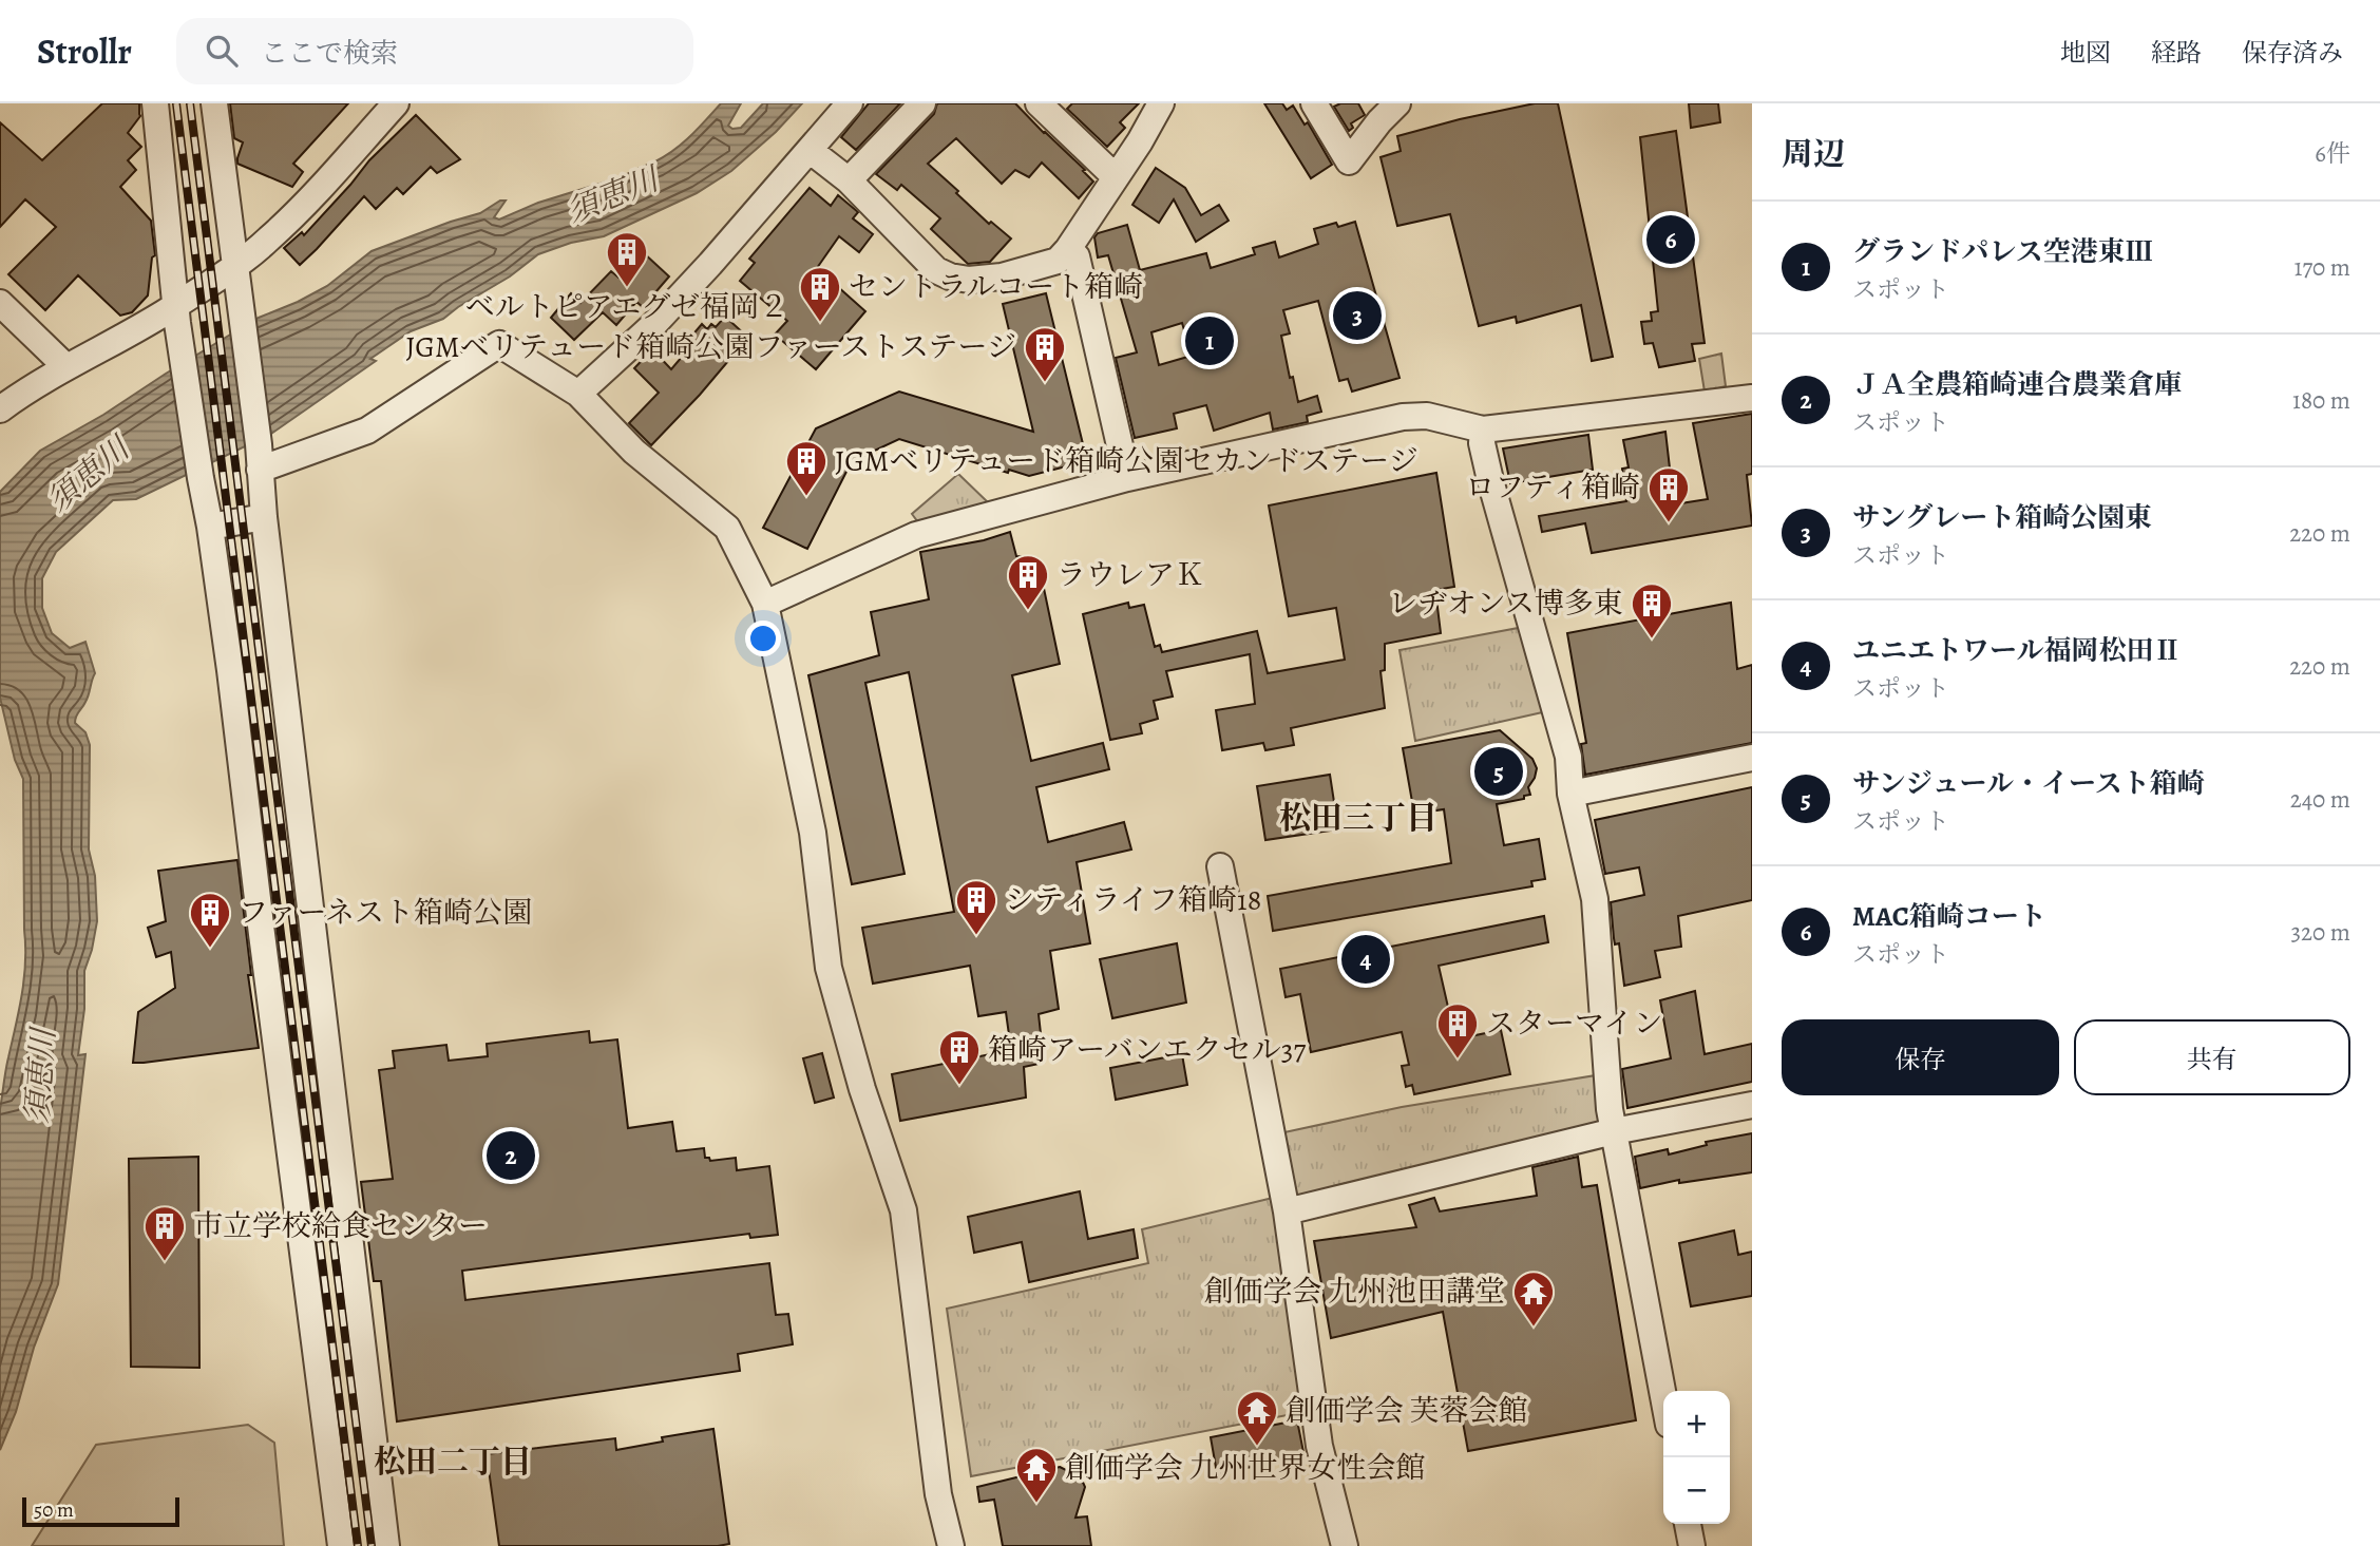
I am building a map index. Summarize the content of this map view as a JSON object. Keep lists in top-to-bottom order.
{
  "districts": ["松田三丁目", "松田二丁目"],
  "water": ["須恵川"],
  "places": {
    "building": [
      "ベルトピアエグゼ福岡２",
      "セントラルコート箱崎",
      "JGMベリテュード箱崎公園ファーストステージ",
      "JGMベリテュード箱崎公園セカンドステージ",
      "ロフティ箱崎",
      "ラウレアＫ",
      "レヂオンス博多東",
      "シティライフ箱崎18",
      "ファーネスト箱崎公園",
      "スターマイン",
      "箱崎アーバンエクセル37",
      "市立学校給食センター"
    ],
    "temple": ["創価学会 九州池田講堂", "創価学会 芙蓉会館", "創価学会 九州世界女性会館"]
  },
  "scale_bar": "50 m",
  "page": {
    "header": "Strollr",
    "search": "ここで検索",
    "nav": ["地図", "経路", "保存済み"],
    "heading": ["周辺", "6件"],
    "list": [
      {
        "mark": "1",
        "name": "グランドパレス空港東Ⅲ",
        "note": "スポット",
        "value": "170 m"
      },
      {
        "mark": "2",
        "name": "ＪＡ全農箱崎連合農業倉庫",
        "note": "スポット",
        "value": "180 m"
      },
      {
        "mark": "3",
        "name": "サングレート箱崎公園東",
        "note": "スポット",
        "value": "220 m"
      },
      {
        "mark": "4",
        "name": "ユニエトワール福岡松田Ⅱ",
        "note": "スポット",
        "value": "220 m"
      },
      {
        "mark": "5",
        "name": "サンジュール・イースト箱崎",
        "note": "スポット",
        "value": "240 m"
      },
      {
        "mark": "6",
        "name": "MAC箱崎コート",
        "note": "スポット",
        "value": "320 m"
      }
    ],
    "pins": [
      "6",
      "3",
      "1",
      "5",
      "4",
      "2"
    ],
    "buttons": ["保存", "共有"],
    "map_buttons": ["+", "−"],
    "scale": "50 m"
  }
}
